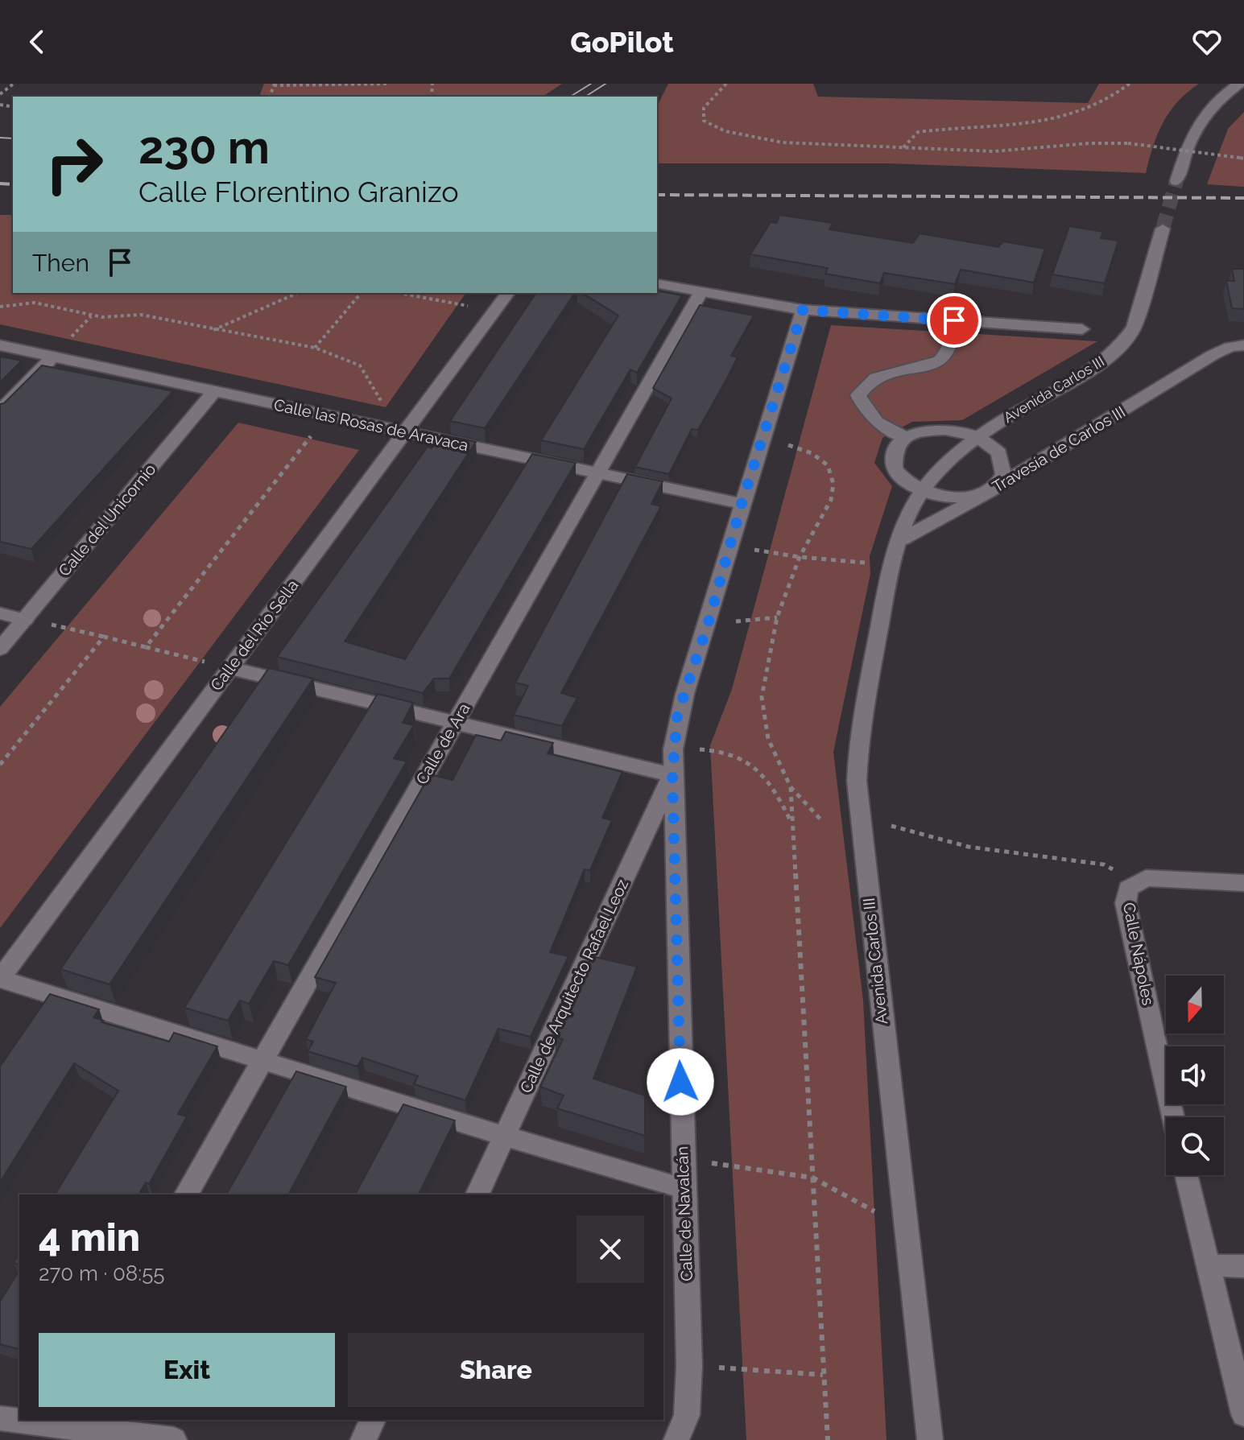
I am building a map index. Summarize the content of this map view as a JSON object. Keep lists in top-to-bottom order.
{
  "streets": {
    "street": [
      "Avenida Carlos III",
      "Calle las Rosas de Aravaca",
      "Travesía de Carlos III",
      "Calle del Unicornio",
      "Calle del Río Sella",
      "Calle de Ara",
      "Calle Nápoles",
      "Calle de Arquitecto Rafael Leoz",
      "Calle de Navalcán"
    ]
  },
  "crossings": [
    ["Avenida Carlos III", "Travesía de Carlos III"],
    ["Calle las Rosas de Aravaca", "Calle del Unicornio"],
    ["Calle las Rosas de Aravaca", "Calle del Río Sella"],
    ["Calle las Rosas de Aravaca", "Calle de Ara"],
    ["Calle las Rosas de Aravaca", "Calle de Navalcán"],
    ["Calle de Arquitecto Rafael Leoz", "Calle de Navalcán"]
  ],
  "north": "bottom",
  "page": {
    "header": "GoPilot",
    "turn": ["230 m", "Calle Florentino Granizo"],
    "then": "Then",
    "heading": ["4 min", "270 m · 08:55"],
    "buttons": ["Exit", "Share"]
  }
}
